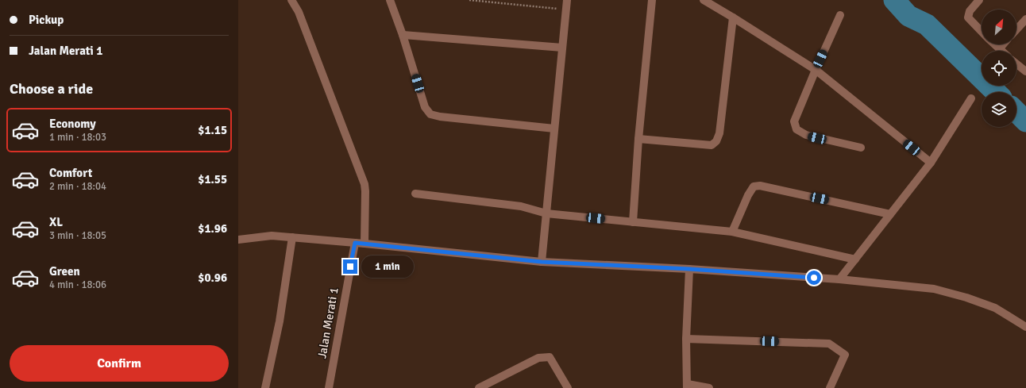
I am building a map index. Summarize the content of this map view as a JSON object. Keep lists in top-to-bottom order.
{
  "streets": {
    "street": ["Jalan Merati 1"]
  },
  "north": "top right",
  "page": {
    "banner": ["Pickup", "Jalan Merati 1"],
    "heading": "Choose a ride",
    "list": [
      {
        "name": "Economy",
        "note": "1 min · 18:03",
        "value": "$1.15"
      },
      {
        "name": "Comfort",
        "note": "2 min · 18:04",
        "value": "$1.55"
      },
      {
        "name": "XL",
        "note": "3 min · 18:05",
        "value": "$1.96"
      },
      {
        "name": "Green",
        "note": "4 min · 18:06",
        "value": "$0.96"
      }
    ],
    "bubble": "1 min",
    "buttons": "Confirm"
  }
}
